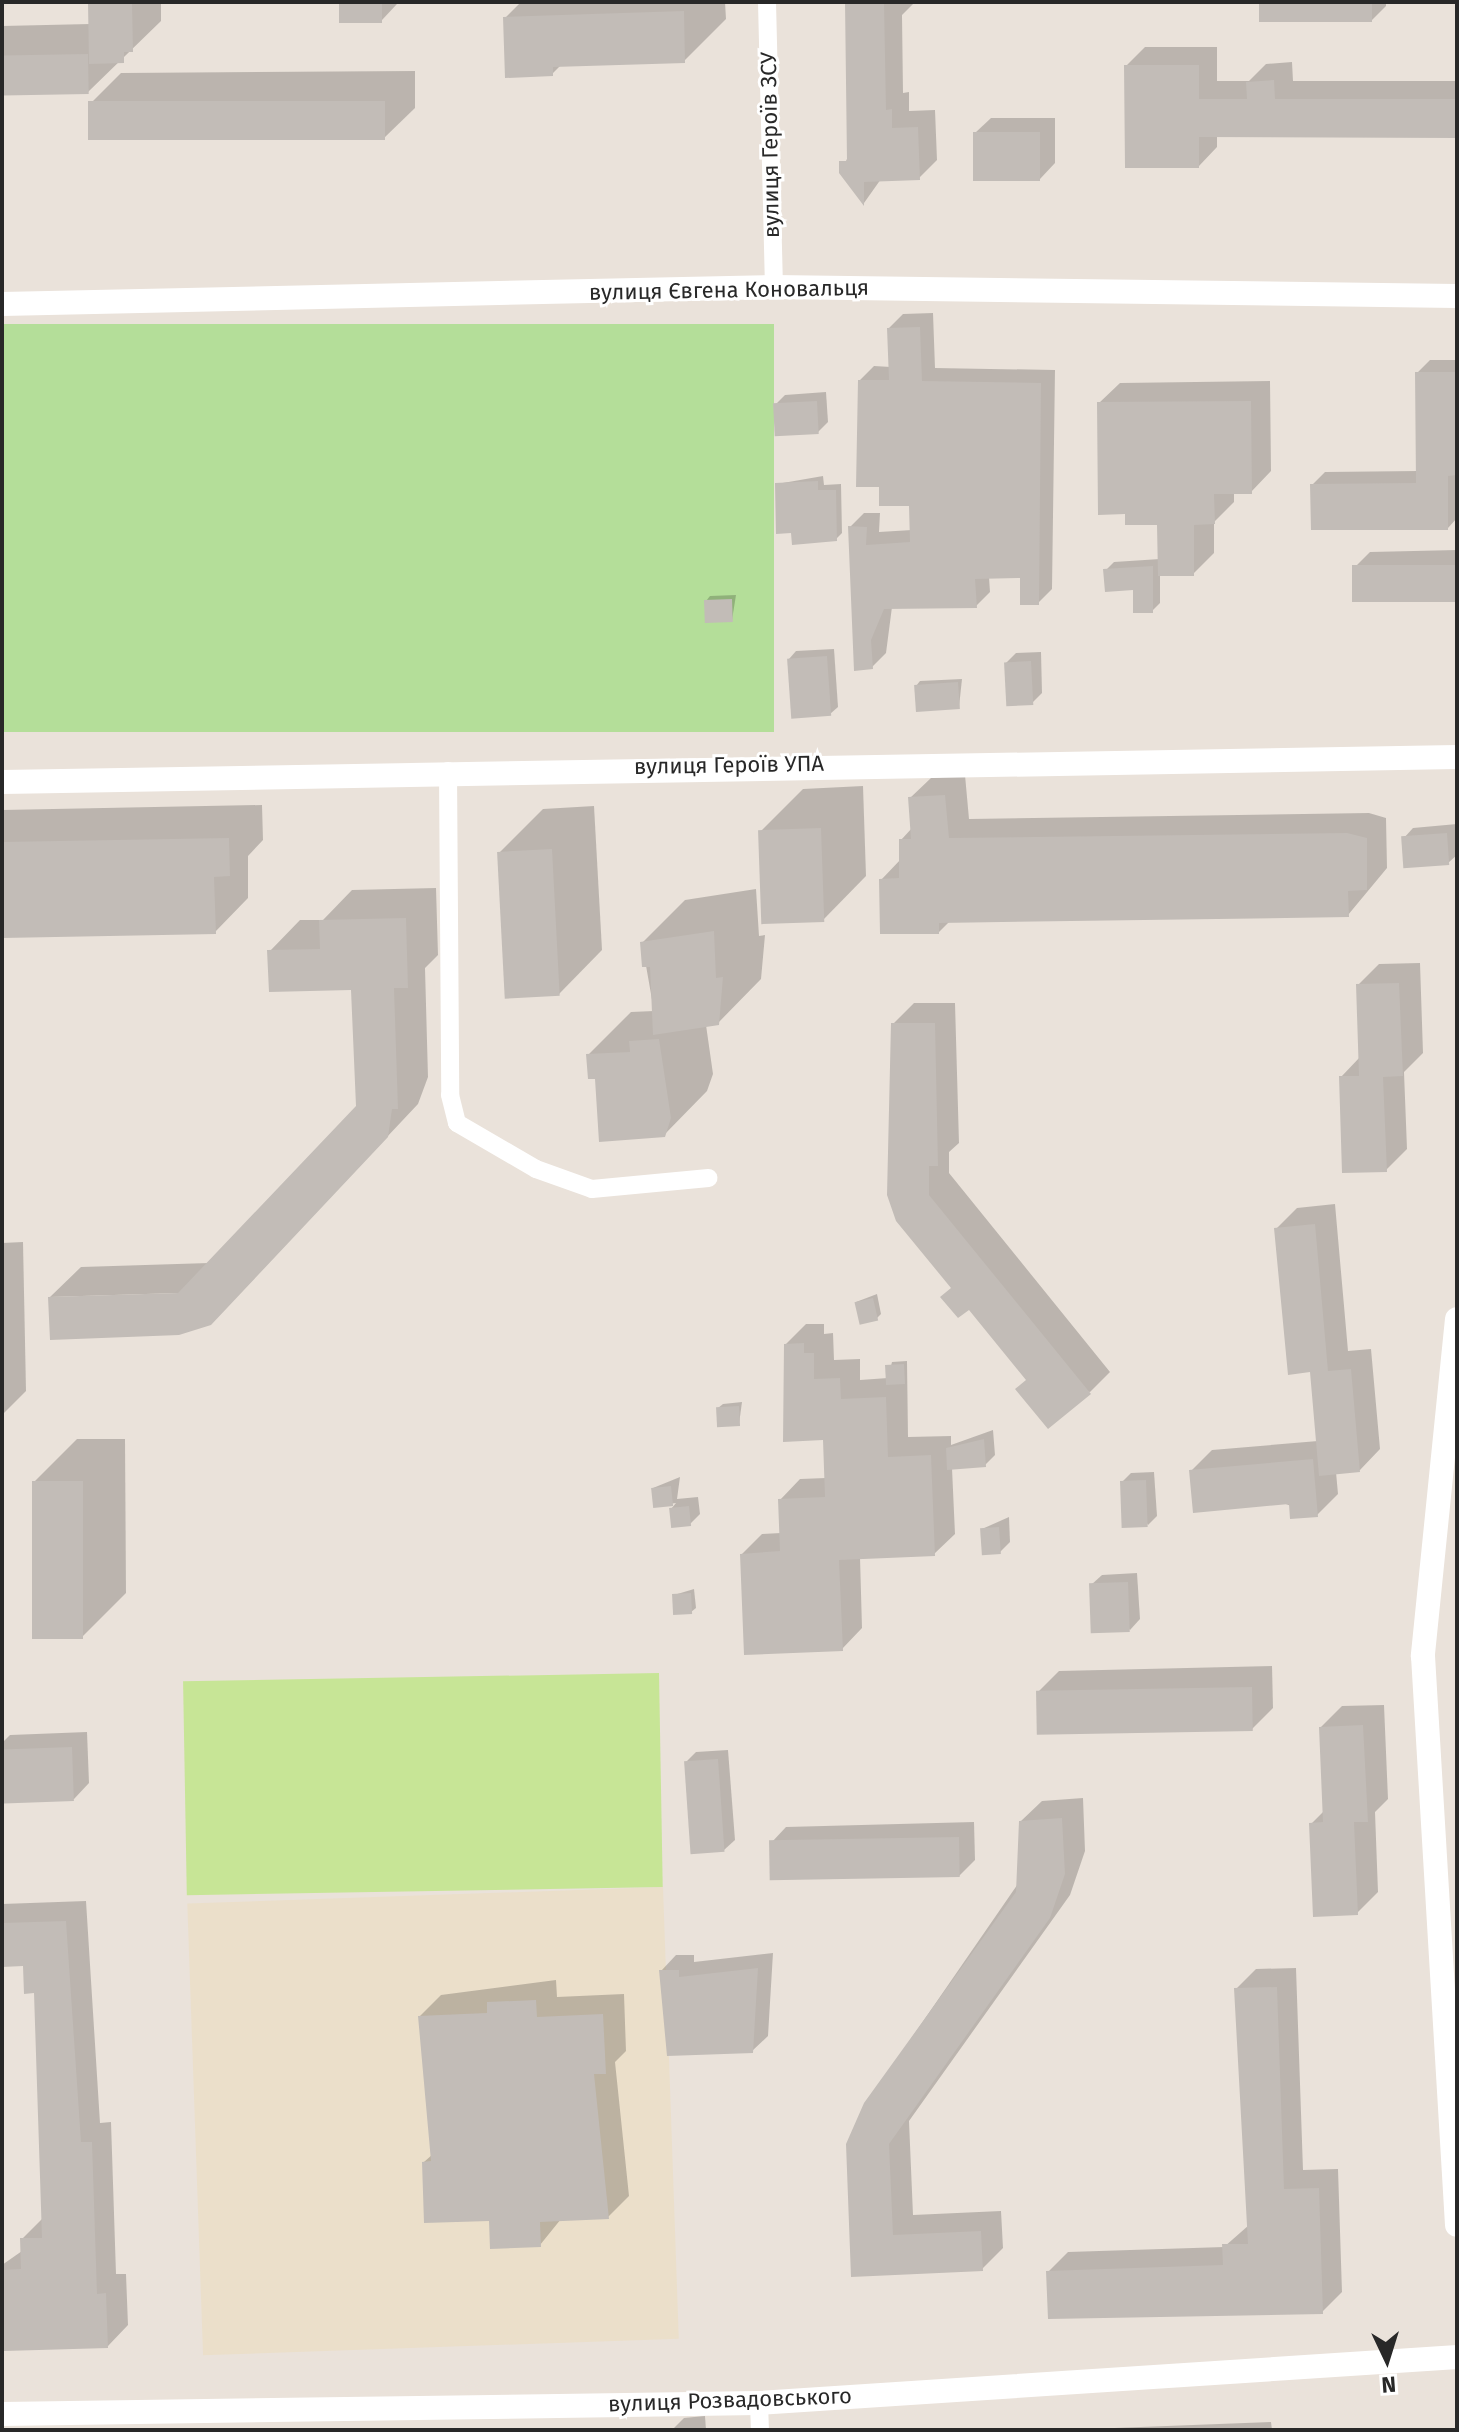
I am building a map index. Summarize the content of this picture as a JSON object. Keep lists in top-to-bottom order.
{
  "streets": {
    "street": [
      "вулиця Героїв ЗСУ",
      "вулиця Євгена Коновальця",
      "вулиця Героїв УПА",
      "вулиця Розвадовського"
    ]
  },
  "crossings": [
    ["вулиця Героїв ЗСУ", "вулиця Євгена Коновальця"]
  ],
  "north": "bottom"
}
